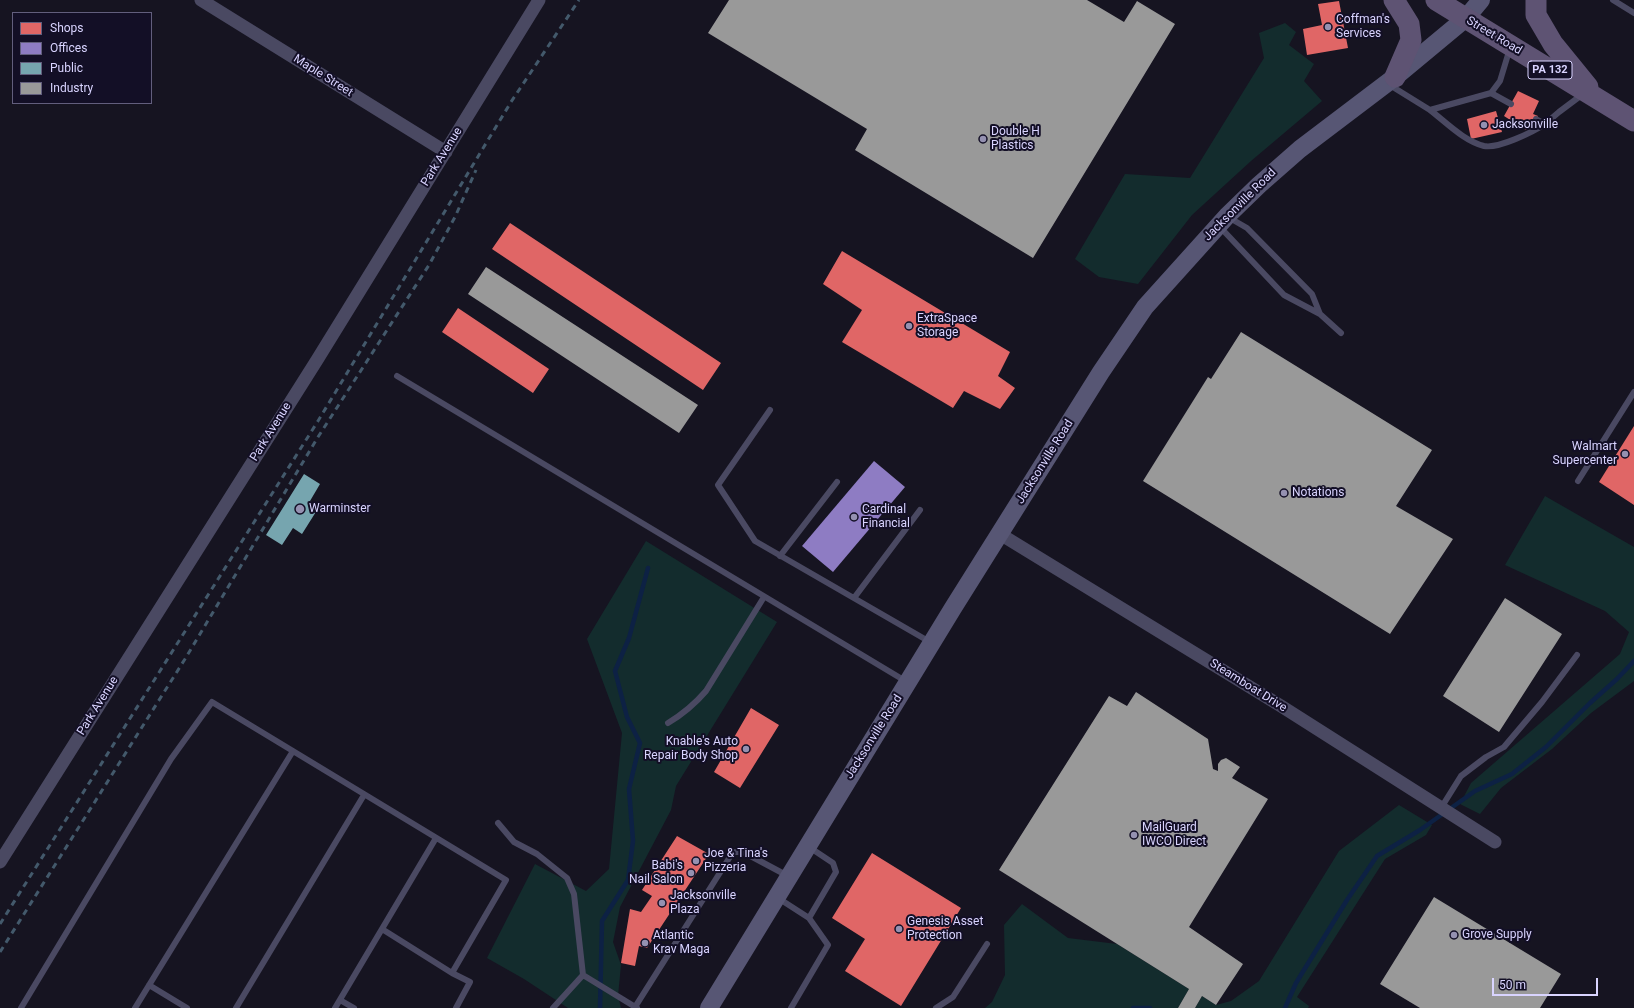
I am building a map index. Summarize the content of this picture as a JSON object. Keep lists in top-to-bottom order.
{
  "streets": {
    "main road": ["Street Road", "PA 132", "Jacksonville Road"],
    "street": ["Maple Street", "Park Avenue", "Steamboat Drive"]
  },
  "crossings": [
    ["Street Road", "Jacksonville Road"],
    ["Maple Street", "Park Avenue"],
    ["Jacksonville Road", "Steamboat Drive"]
  ],
  "places": [
    "Coffman's Services",
    "Jacksonville",
    "Double H Plastics",
    "ExtraSpace Storage",
    "Walmart Supercenter",
    "Notations",
    "Warminster",
    "Cardinal Financial",
    "Knable's Auto Repair Body Shop",
    "MailGuard IWCO Direct",
    "Joe & Tina's Pizzeria",
    "Babi's Nail Salon",
    "Jacksonville Plaza",
    "Genesis Asset Protection",
    "Grove Supply",
    "Atlantic Krav Maga"
  ],
  "legend": [
    "Shops",
    "Offices",
    "Public",
    "Industry"
  ],
  "scale_bar": "50 m"
}
